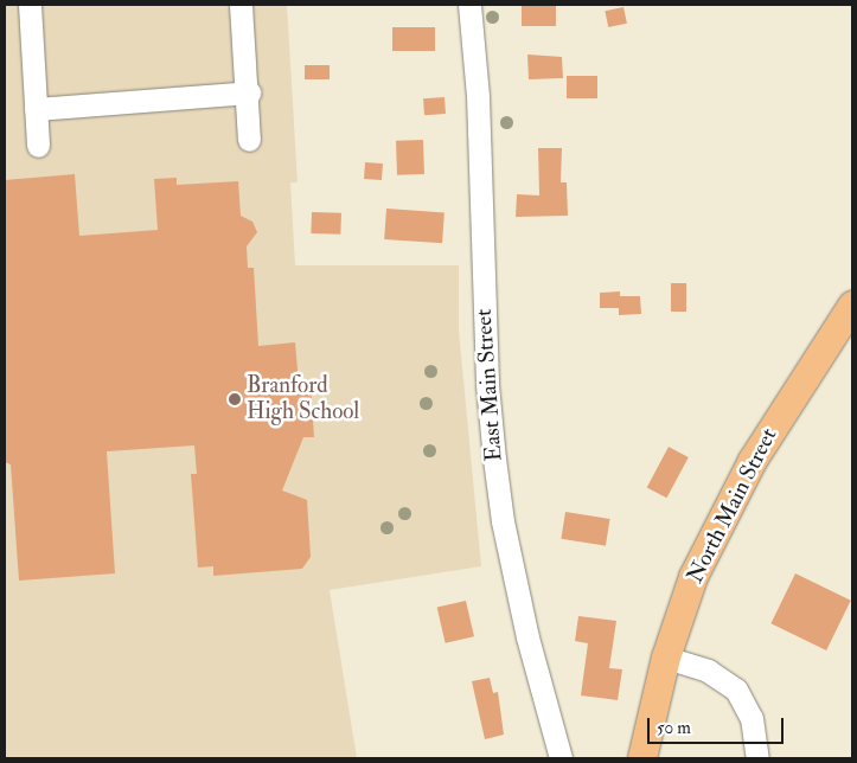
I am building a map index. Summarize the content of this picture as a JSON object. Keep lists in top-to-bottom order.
{
  "streets": {
    "main road": ["North Main Street"],
    "street": ["East Main Street"]
  },
  "places": ["Branford High School"],
  "scale_bar": "50 m"
}
